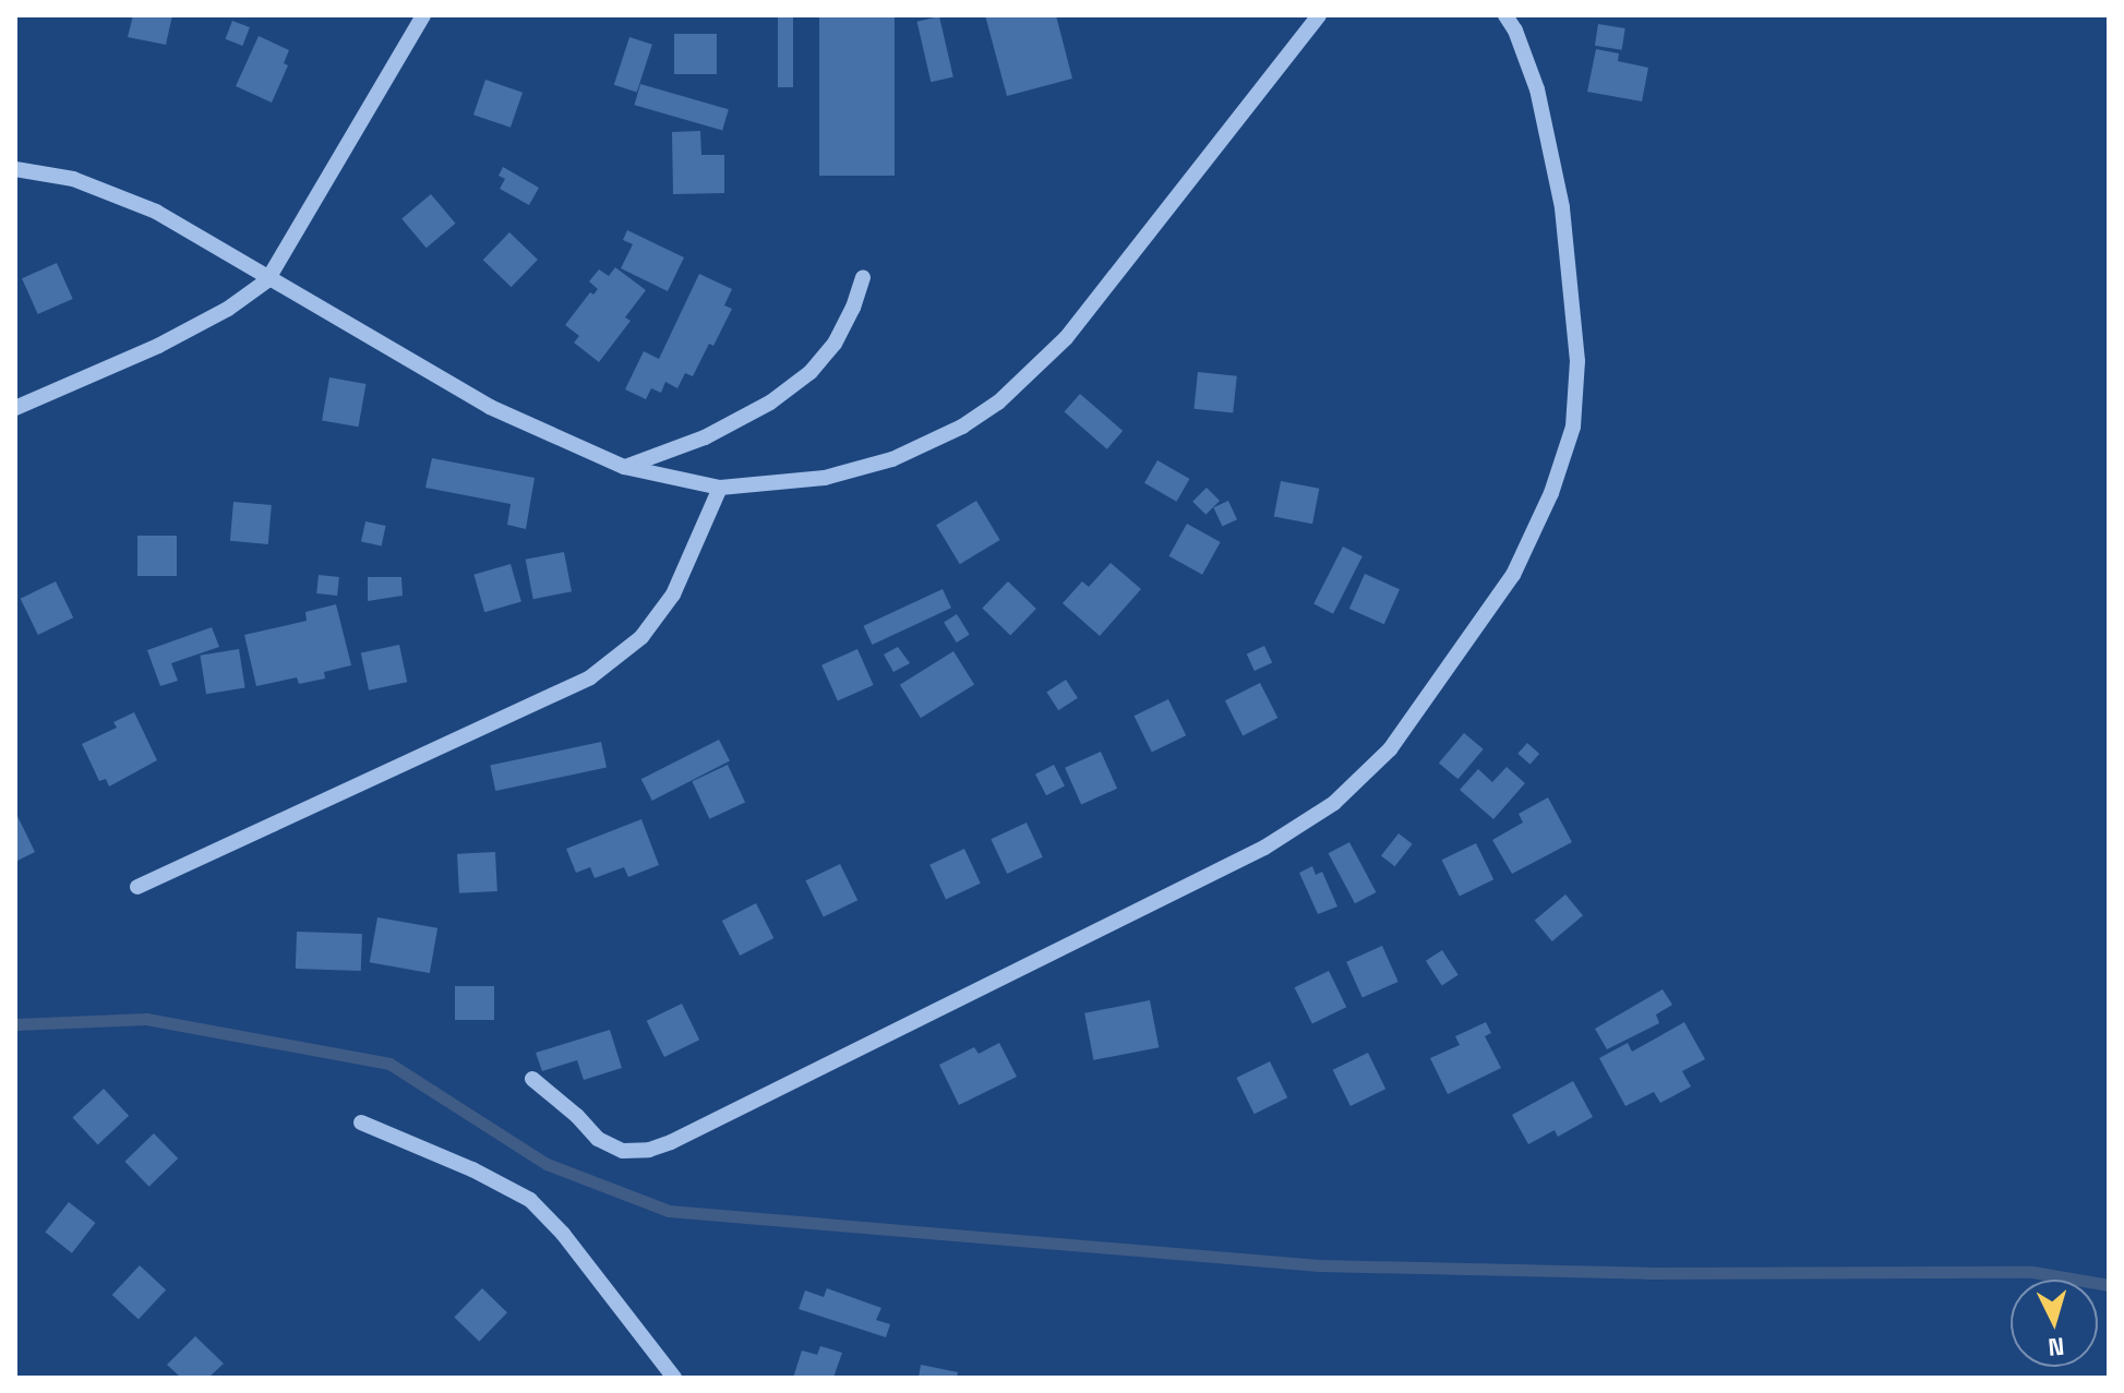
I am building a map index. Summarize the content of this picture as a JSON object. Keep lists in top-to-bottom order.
{
  "north": "bottom"
}
